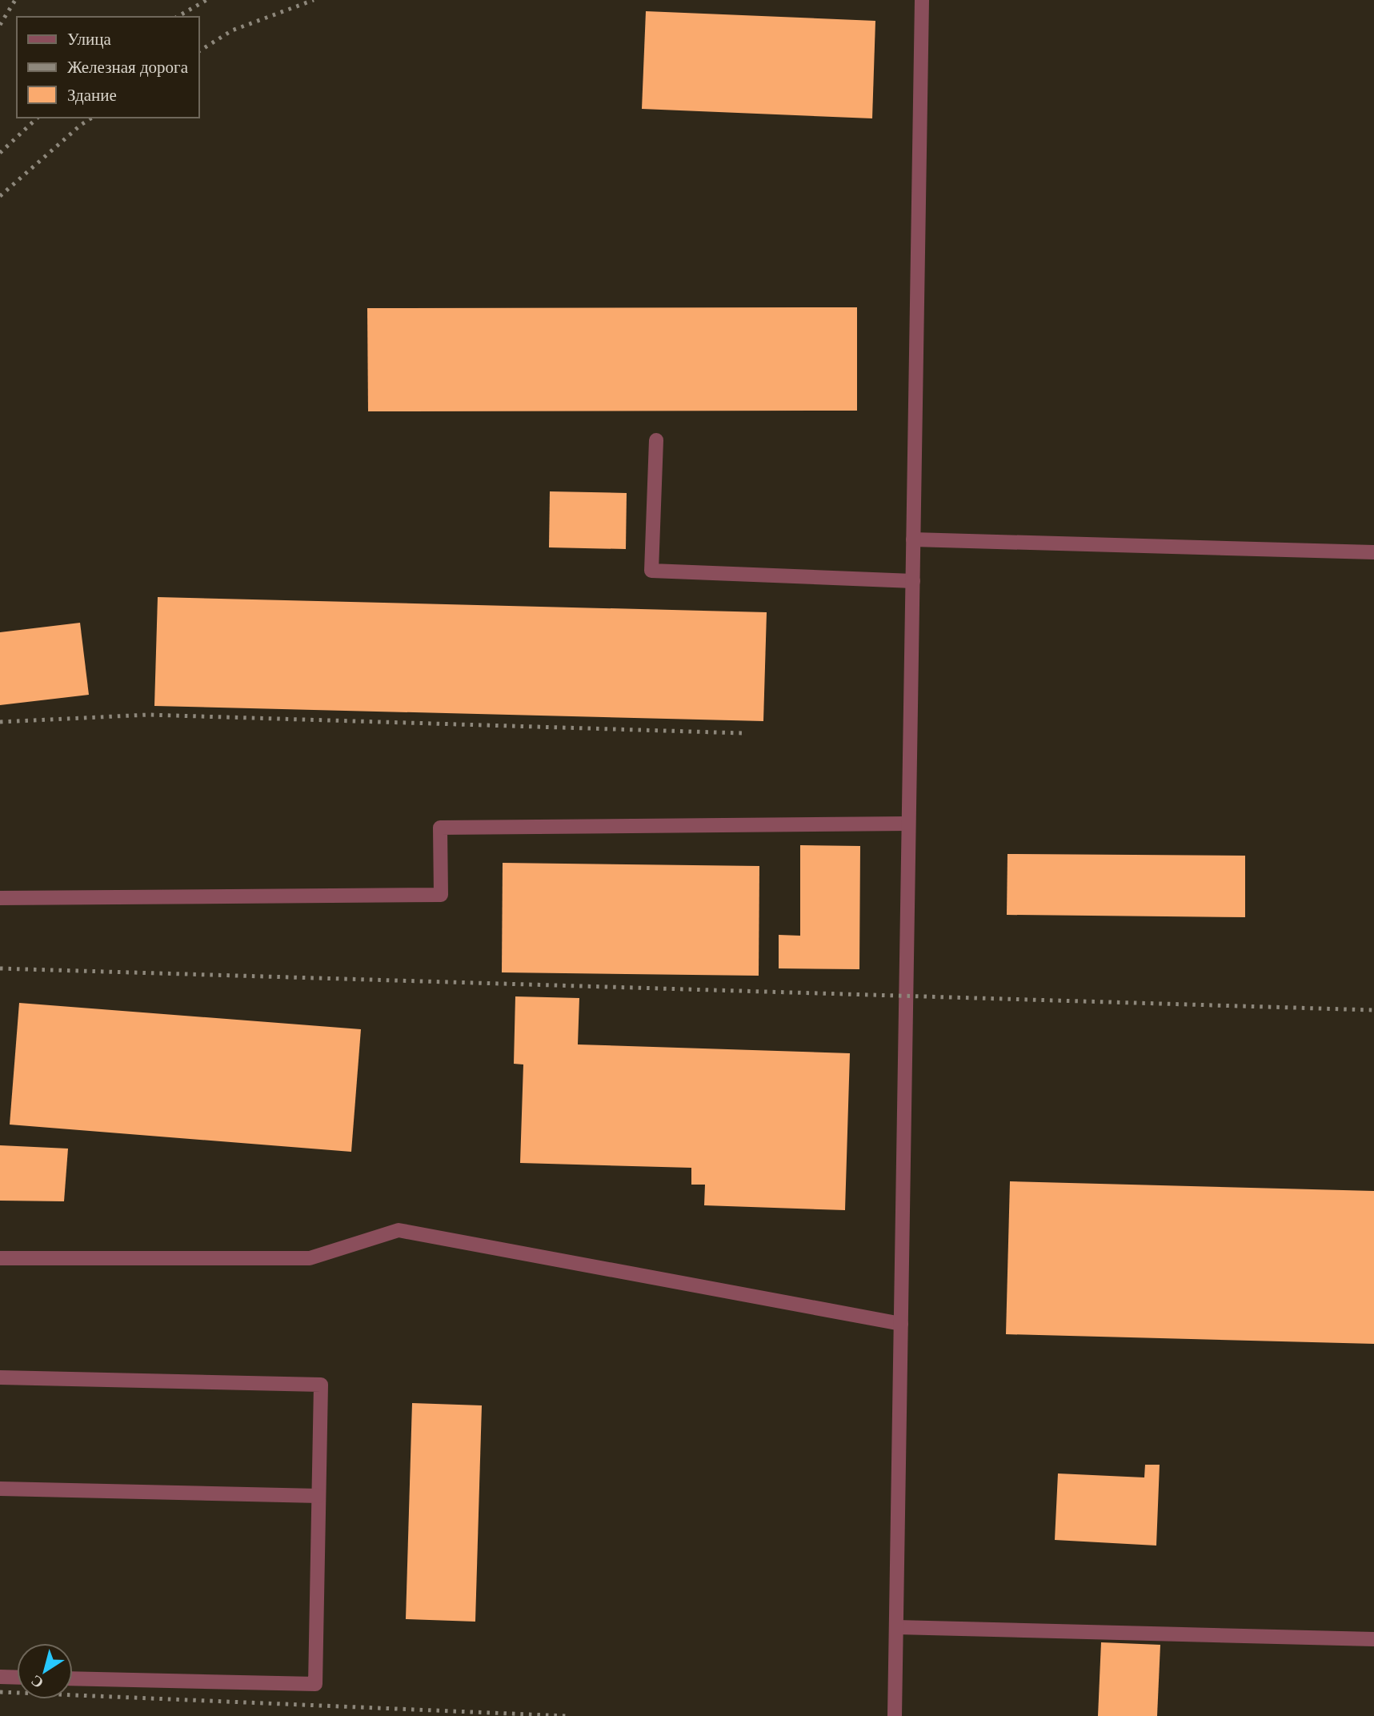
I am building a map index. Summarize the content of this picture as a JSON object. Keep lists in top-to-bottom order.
{
  "legend": ["Улица", "Железная дорога", "Здание"],
  "north": "bottom left"
}
